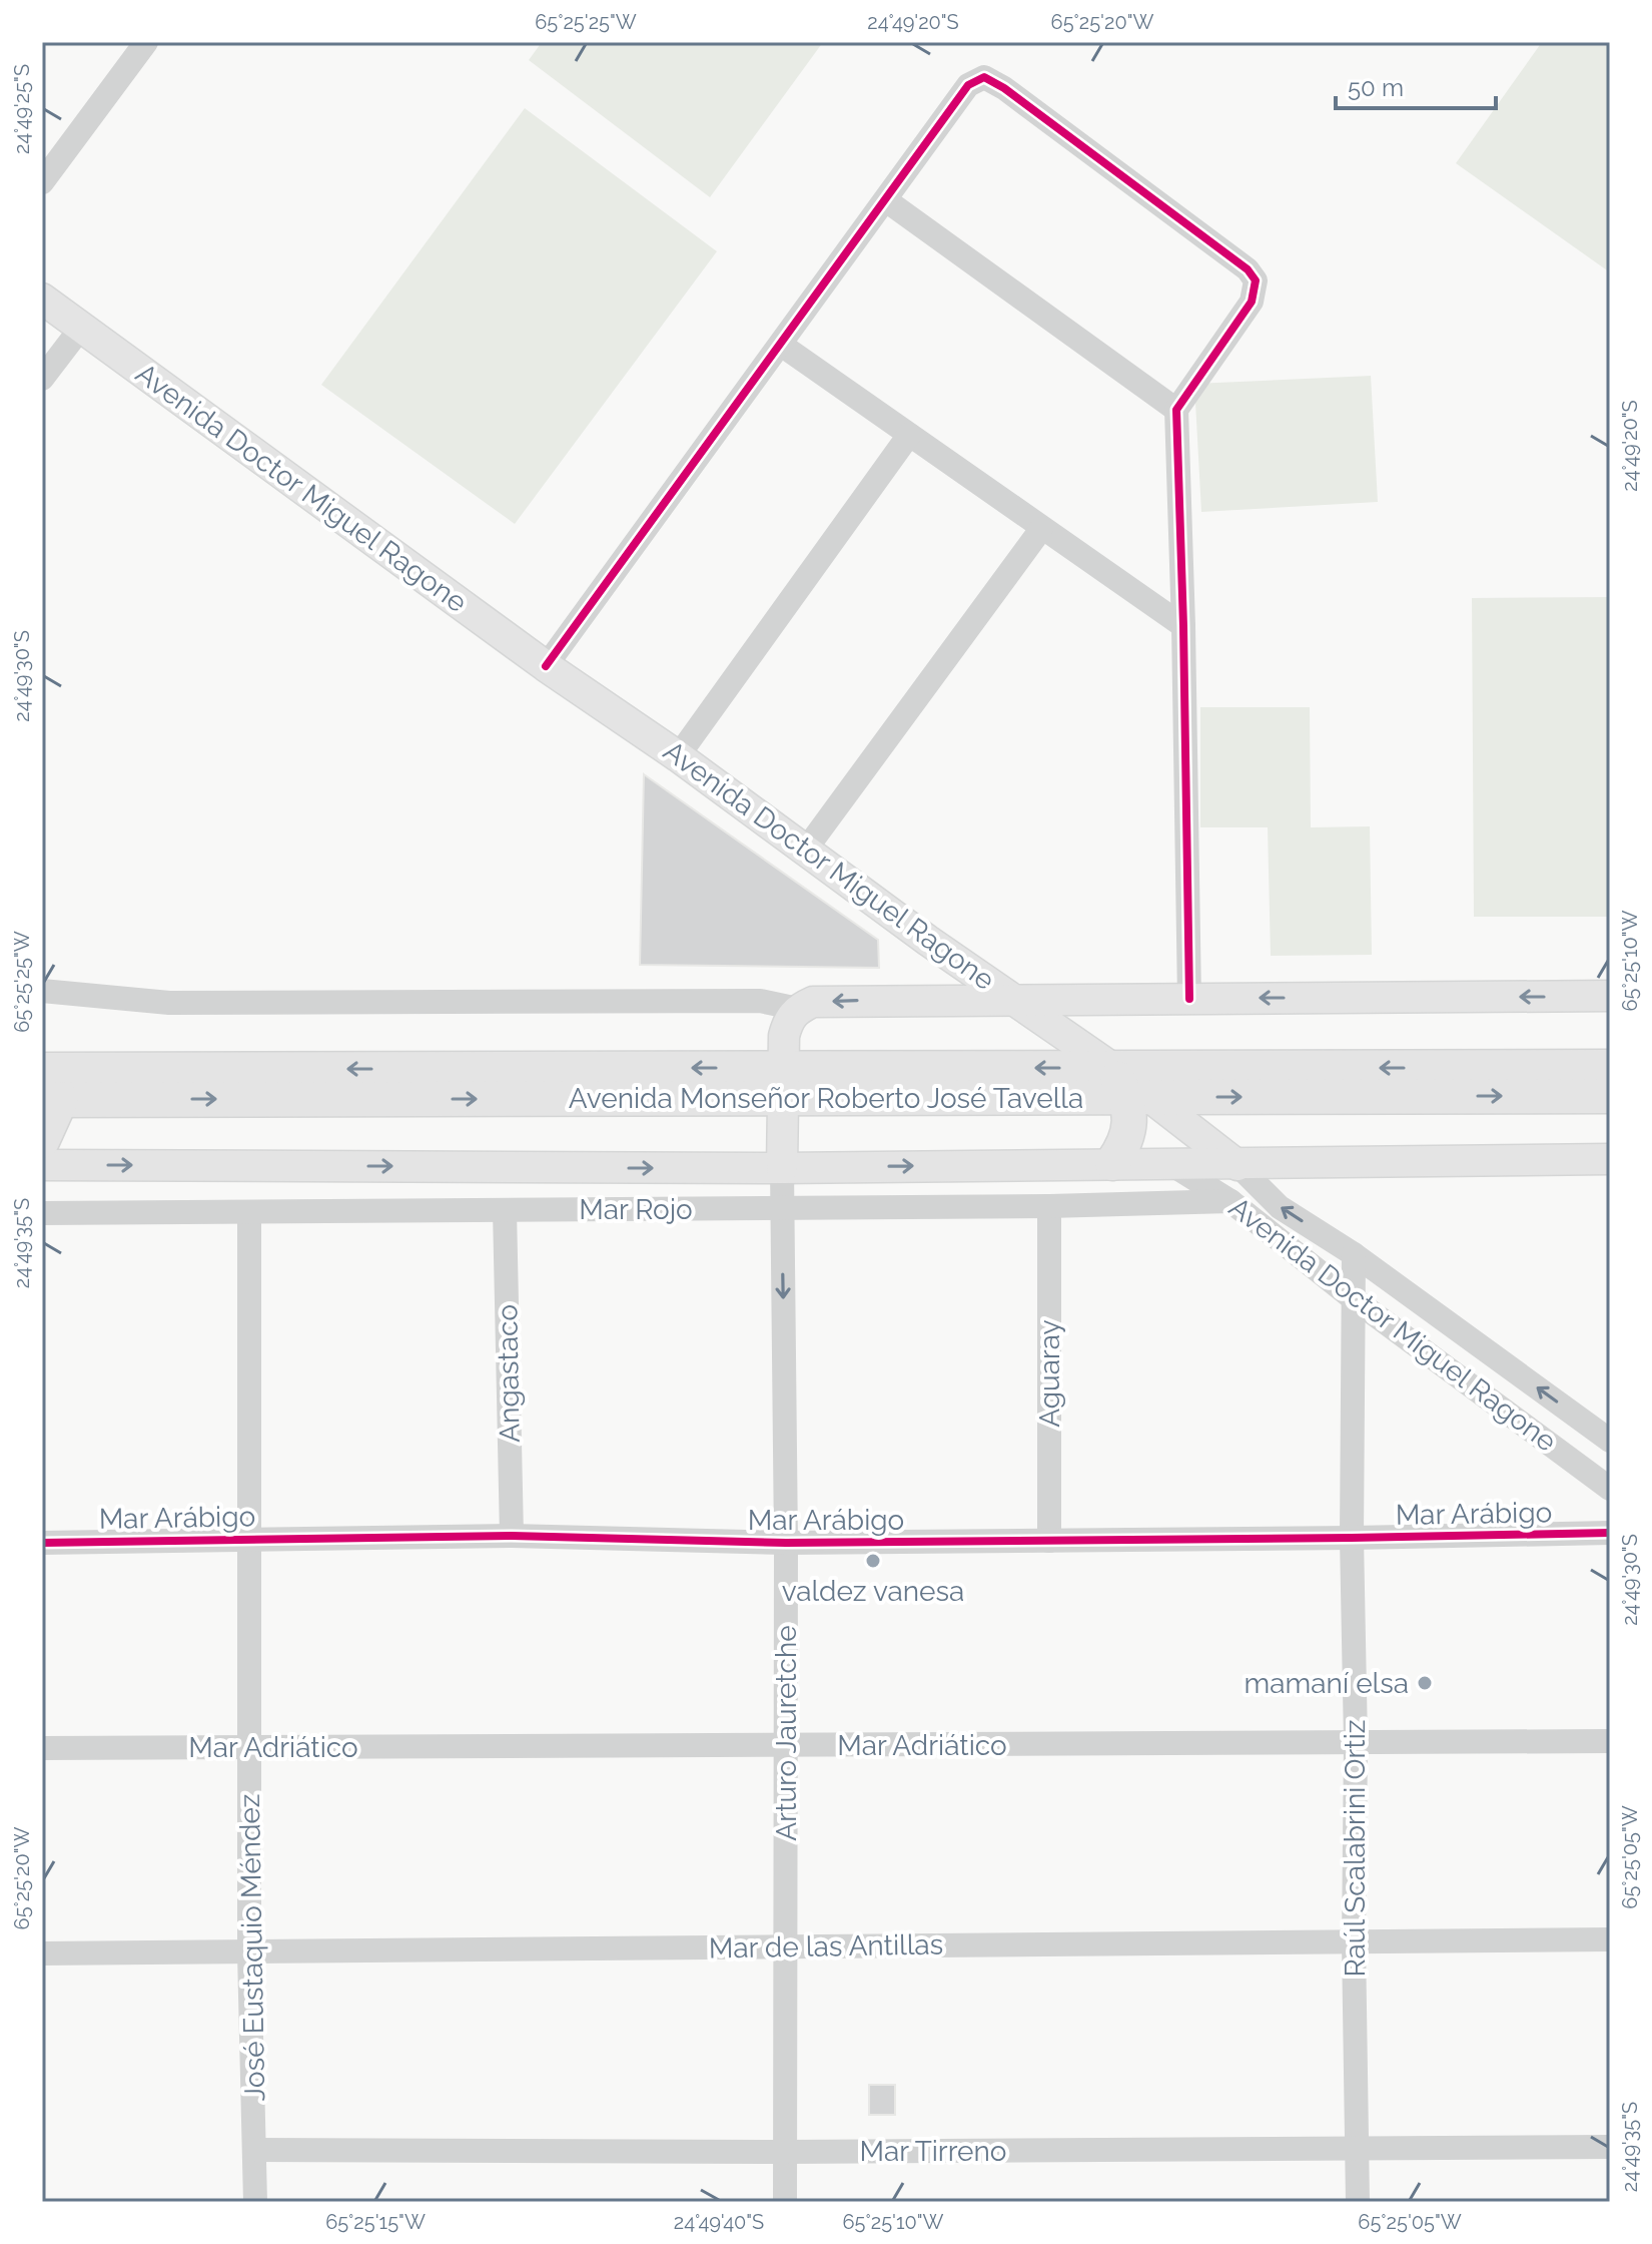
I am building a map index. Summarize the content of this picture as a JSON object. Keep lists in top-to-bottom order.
{
  "streets": {
    "highway": ["Avenida Monseñor Roberto José Tavella"],
    "main road": ["Avenida Doctor Miguel Ragone"],
    "street": [
      "Mar Rojo",
      "Angastaco",
      "Aguaray",
      "Mar Arábigo",
      "Arturo Jauretche",
      "Mar Adriático",
      "Raúl Scalabrini Ortiz",
      "Mar de las Antillas",
      "José Eustaquio Méndez",
      "Mar Tirreno"
    ]
  },
  "crossings": [
    ["Avenida Doctor Miguel Ragone", "Avenida Monseñor Roberto José Tavella"],
    ["Avenida Doctor Miguel Ragone", "Mar Rojo"],
    ["Avenida Doctor Miguel Ragone", "Raúl Scalabrini Ortiz"],
    ["Mar Rojo", "Angastaco"],
    ["Mar Rojo", "Aguaray"],
    ["Mar Rojo", "Arturo Jauretche"],
    ["Mar Rojo", "José Eustaquio Méndez"],
    ["Angastaco", "Mar Arábigo"],
    ["Aguaray", "Mar Arábigo"],
    ["Mar Arábigo", "Arturo Jauretche"],
    ["Mar Arábigo", "Raúl Scalabrini Ortiz"],
    ["Mar Arábigo", "José Eustaquio Méndez"],
    ["Arturo Jauretche", "Mar Adriático"],
    ["Arturo Jauretche", "Mar de las Antillas"],
    ["Arturo Jauretche", "Mar Tirreno"],
    ["Mar Adriático", "Raúl Scalabrini Ortiz"],
    ["Mar Adriático", "José Eustaquio Méndez"],
    ["Raúl Scalabrini Ortiz", "Mar de las Antillas"],
    ["Raúl Scalabrini Ortiz", "Mar Tirreno"],
    ["Mar de las Antillas", "José Eustaquio Méndez"],
    ["José Eustaquio Méndez", "Mar Tirreno"]
  ],
  "places": ["valdez vanesa", "mamaní elsa"],
  "scale_bar": "50 m",
  "coordinates": [
    "65°25'25\"W",
    "24°49'20\"S",
    "65°25'20\"W",
    "24°49'25\"S",
    "24°49'30\"S",
    "65°25'10\"W",
    "24°49'35\"S",
    "65°25'05\"W",
    "65°25'15\"W",
    "24°49'40\"S"
  ]
}
